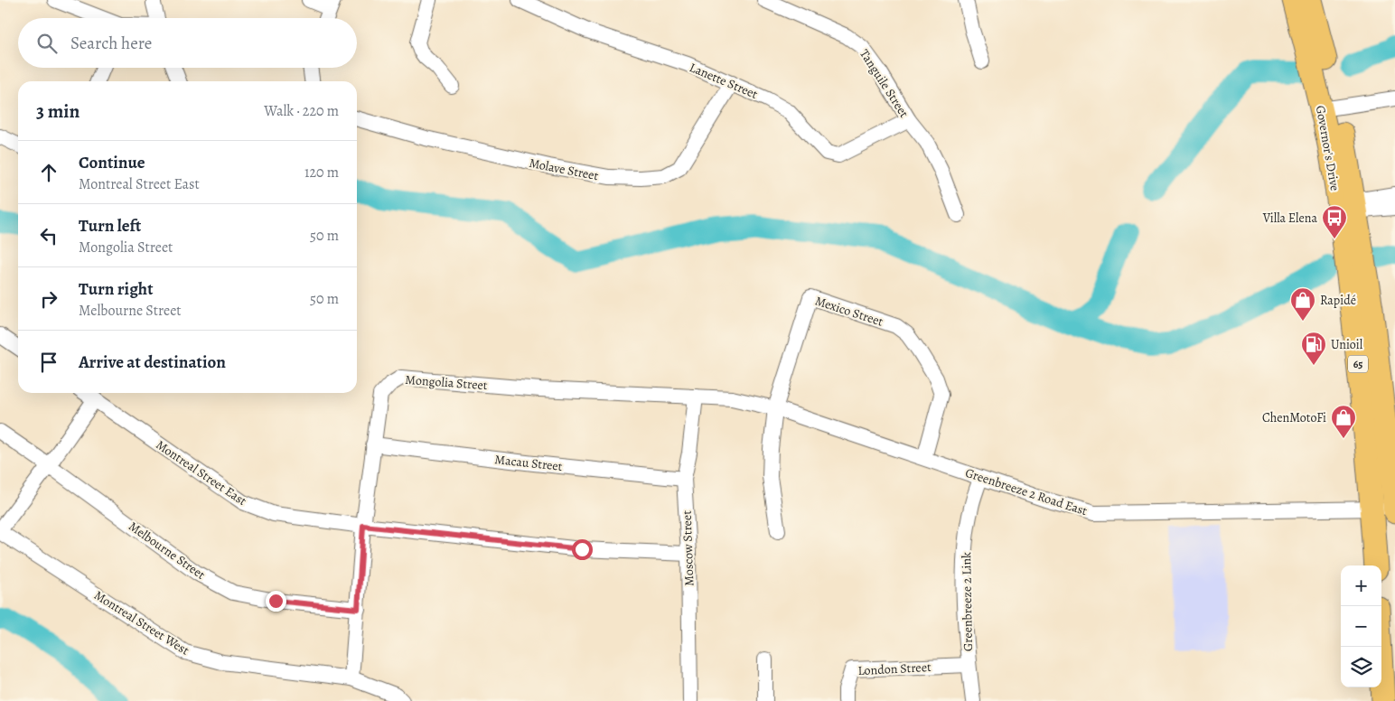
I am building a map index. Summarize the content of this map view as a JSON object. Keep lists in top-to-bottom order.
{
  "streets": {
    "main road": ["Governor's Drive", "65"],
    "street": [
      "Lanette Street",
      "Tanguile Street",
      "Molave Street",
      "Mexico Street",
      "Mongolia Street",
      "Macau Street",
      "Montreal Street East",
      "Greenbreeze 2 Road East",
      "Moscow Street",
      "Melbourne Street",
      "Greenbreeze 2 Link",
      "Montreal Street West",
      "London Street"
    ]
  },
  "crossings": [
    ["Lanette Street", "Tanguile Street"],
    ["Lanette Street", "Molave Street"],
    ["Governor's Drive", "Greenbreeze 2 Road East"],
    ["Mexico Street", "Greenbreeze 2 Road East"],
    ["Mongolia Street", "Macau Street"],
    ["Mongolia Street", "Montreal Street East"],
    ["Mongolia Street", "Greenbreeze 2 Road East"],
    ["Mongolia Street", "Moscow Street"],
    ["Mongolia Street", "Melbourne Street"],
    ["Mongolia Street", "Montreal Street West"],
    ["Macau Street", "Moscow Street"],
    ["Montreal Street East", "Moscow Street"],
    ["Greenbreeze 2 Road East", "Moscow Street"],
    ["Greenbreeze 2 Road East", "Greenbreeze 2 Link"],
    ["Greenbreeze 2 Link", "London Street"]
  ],
  "places": {
    "bus stop": ["Villa Elena"],
    "shop": ["Rapidé", "ChenMotoFi"],
    "fuel station": ["Unioil"]
  },
  "page": {
    "search": "Search here",
    "heading": ["3 min", "Walk · 220 m"],
    "list": [
      ["Continue", "Montreal Street East", "120 m"],
      ["Turn left", "Mongolia Street", "50 m"],
      ["Turn right", "Melbourne Street", "50 m"],
      "Arrive at destination"
    ],
    "map_buttons": ["+", "−"]
  }
}
